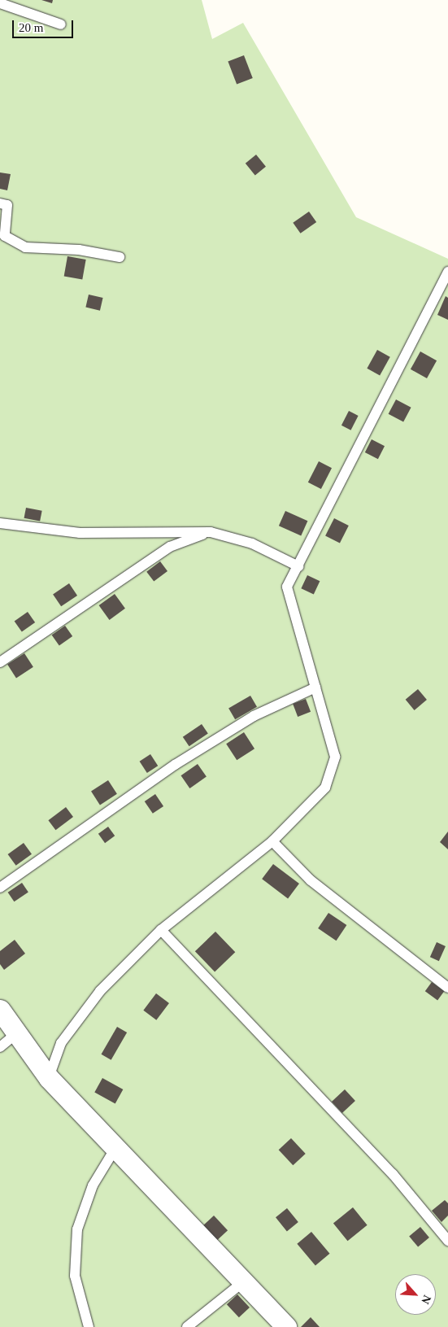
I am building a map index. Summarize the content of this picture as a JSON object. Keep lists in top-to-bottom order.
{
  "scale_bar": "20 m",
  "north": "bottom right"
}
